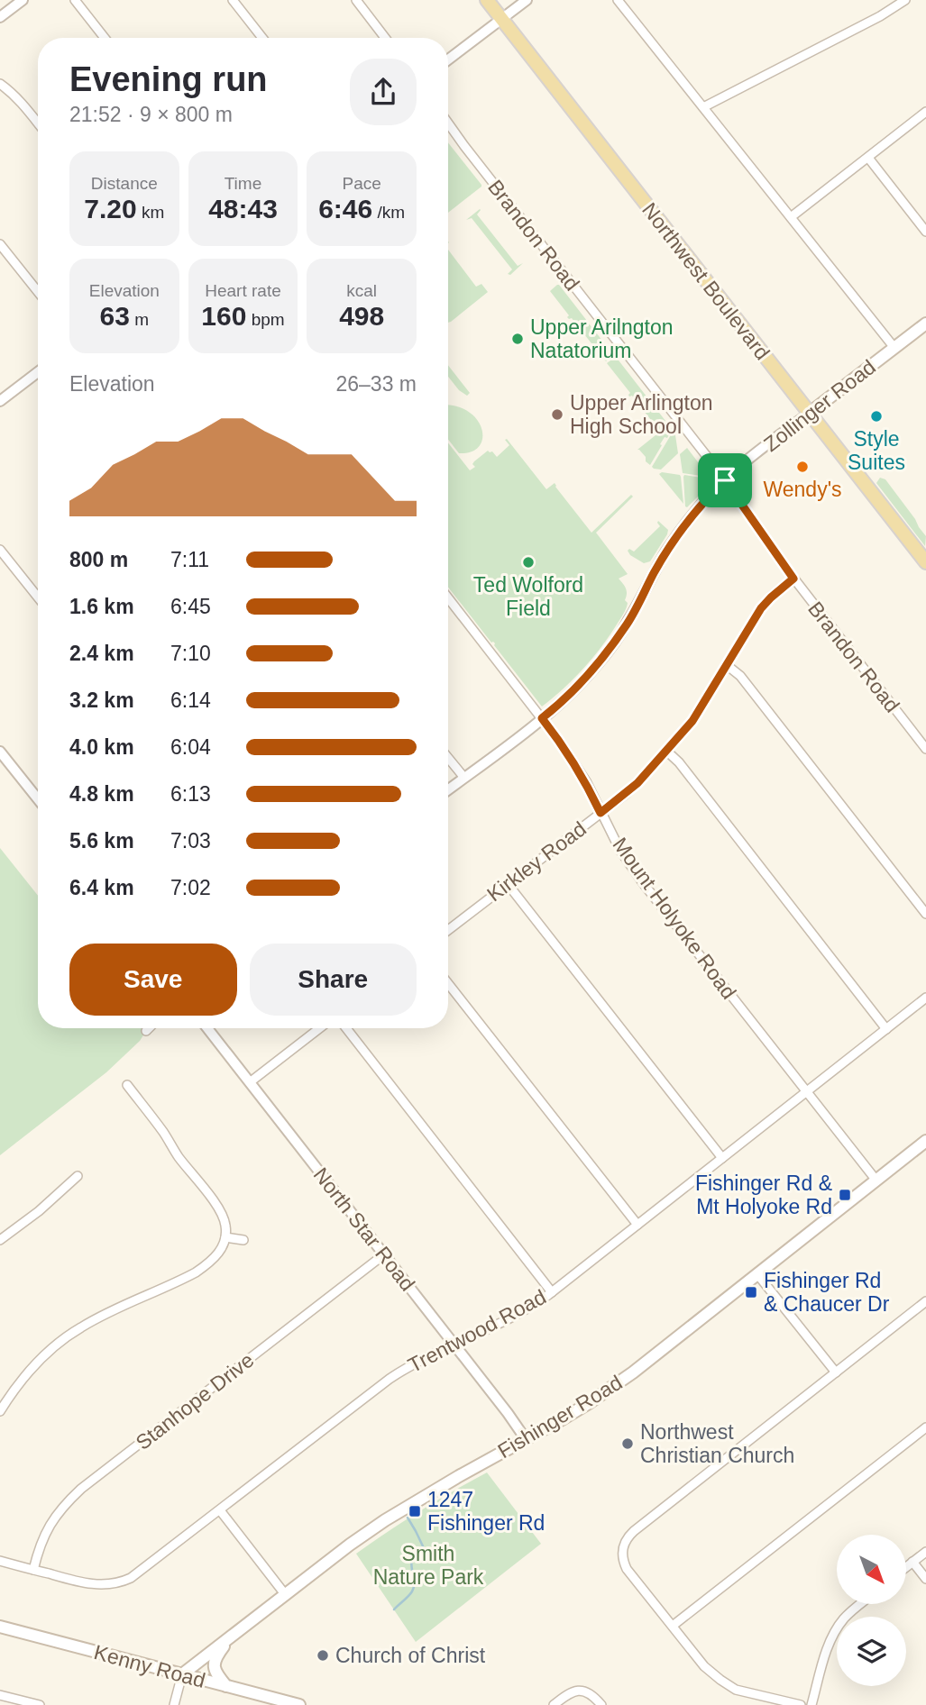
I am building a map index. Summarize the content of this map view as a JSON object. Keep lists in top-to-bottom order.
{
  "streets": {
    "main road": [
      "Northwest Boulevard",
      "Zollinger Road",
      "Fishinger Road",
      "Kenny Road"
    ],
    "street": [
      "Brandon Road",
      "Kirkley Road",
      "Mount Holyoke Road",
      "North Star Road",
      "Trentwood Road",
      "Stanhope Drive"
    ]
  },
  "crossings": [
    ["Brandon Road", "Zollinger Road"],
    ["Brandon Road", "Kirkley Road"],
    ["Northwest Boulevard", "Zollinger Road"],
    ["Zollinger Road", "Mount Holyoke Road"],
    ["Kirkley Road", "Mount Holyoke Road"],
    ["Mount Holyoke Road", "Trentwood Road"],
    ["Mount Holyoke Road", "Fishinger Road"],
    ["North Star Road", "Trentwood Road"],
    ["North Star Road", "Stanhope Drive"],
    ["North Star Road", "Fishinger Road"],
    ["Trentwood Road", "Stanhope Drive"],
    ["Fishinger Road", "Kenny Road"]
  ],
  "parks": ["Smith Nature Park"],
  "places": {
    "other": [
      "Upper Arilngton Natatorium",
      "Upper Arlington High School",
      "Style Suites",
      "Wendy's",
      "Ted Wolford Field",
      "Northwest Christian Church",
      "Church of Christ"
    ],
    "transit": ["Fishinger Rd & Mt Holyoke Rd", "Fishinger Rd & Chaucer Dr", "1247 Fishinger Rd"]
  },
  "north": "bottom right",
  "page": {
    "heading": ["Evening run", "21:52 · 9 × 800 m"],
    "stats": [
      ["Distance", "7.20 km"],
      ["Time", "48:43"],
      ["Pace", "6:46 /km"],
      ["Elevation", "63 m"],
      ["Heart rate", "160 bpm"],
      ["kcal", "498"]
    ],
    "chart": ["Elevation", "26–33 m"],
    "list": [
      {
        "name": "800 m",
        "note": "7:11"
      },
      {
        "name": "1.6 km",
        "note": "6:45"
      },
      {
        "name": "2.4 km",
        "note": "7:10"
      },
      {
        "name": "3.2 km",
        "note": "6:14"
      },
      {
        "name": "4.0 km",
        "note": "6:04"
      },
      {
        "name": "4.8 km",
        "note": "6:13"
      },
      {
        "name": "5.6 km",
        "note": "7:03"
      },
      {
        "name": "6.4 km",
        "note": "7:02"
      }
    ],
    "buttons": ["Save", "Share"]
  }
}
